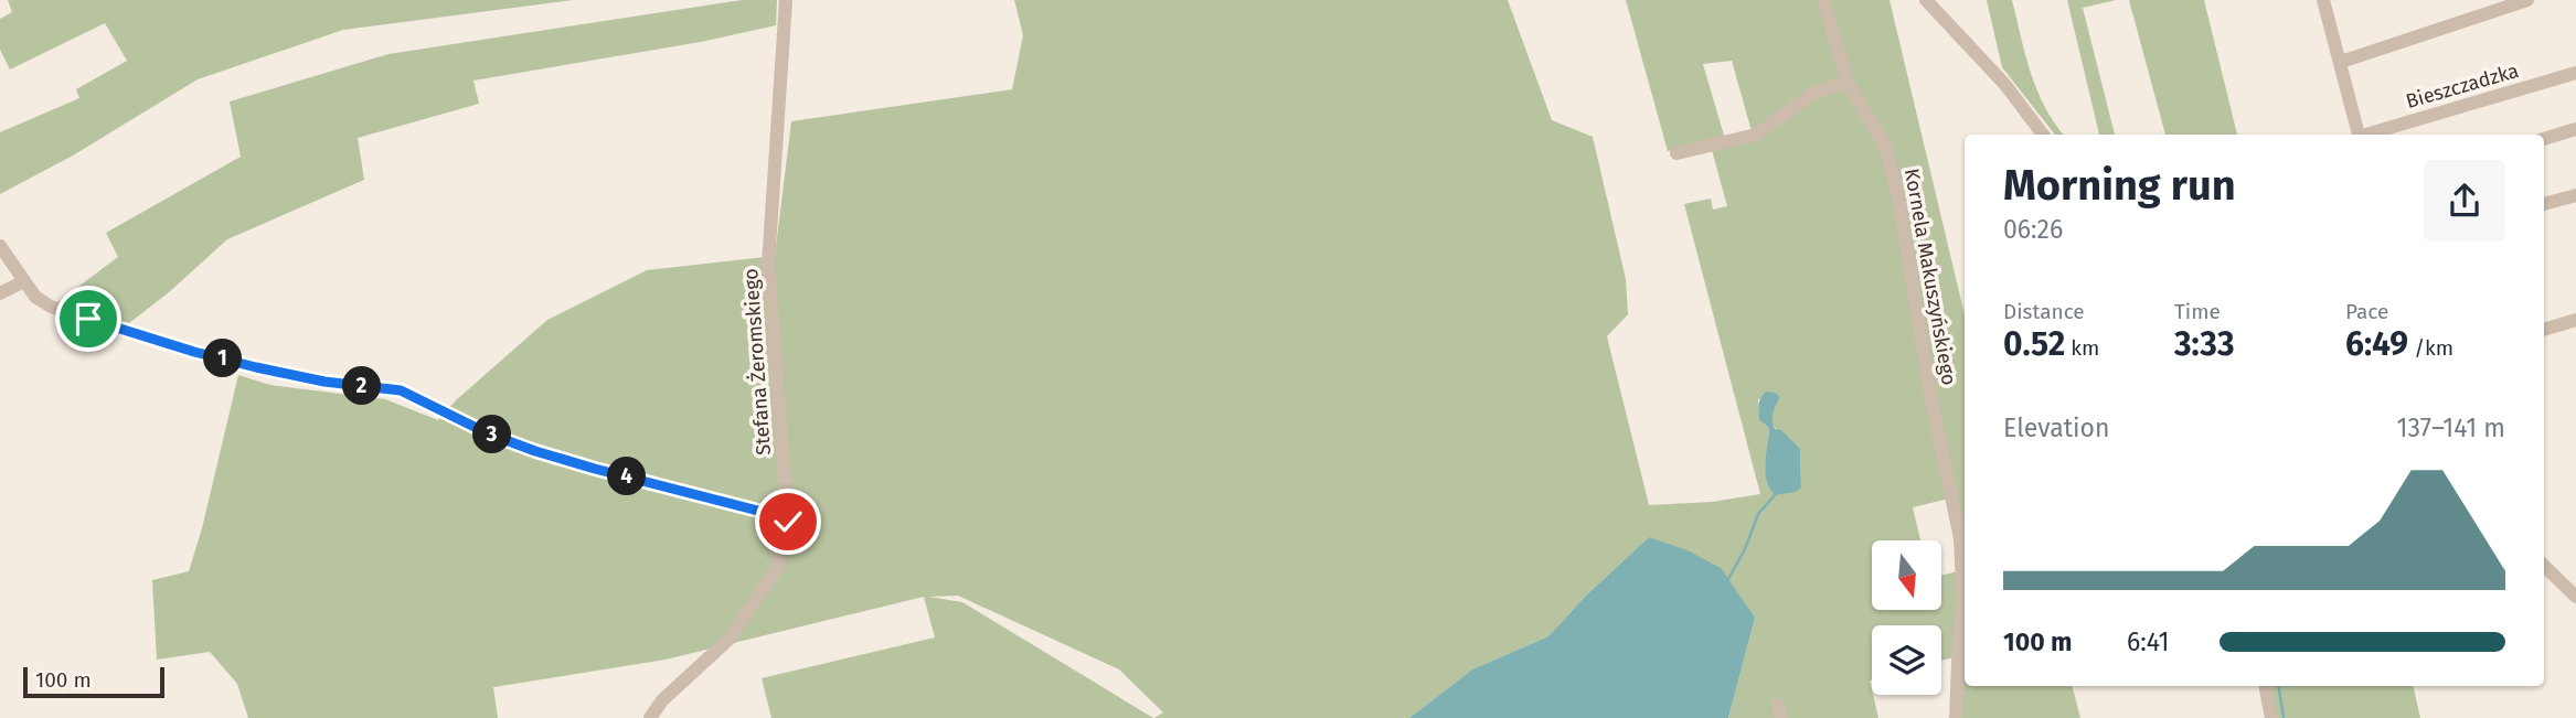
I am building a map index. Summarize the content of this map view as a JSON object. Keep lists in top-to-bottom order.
{
  "streets": {
    "street": ["Bieszczadzka", "Kornela Makuszyńskiego", "Stefana Żeromskiego"]
  },
  "scale_bar": "100 m",
  "north": "bottom",
  "page": {
    "heading": ["Morning run", "06:26"],
    "stats": [
      ["Distance", "0.52 km"],
      ["Time", "3:33"],
      ["Pace", "6:49 /km"]
    ],
    "pins": [
      "1",
      "2",
      "3",
      "4"
    ],
    "chart": ["Elevation", "137–141 m"],
    "list": [
      {
        "name": "100 m",
        "note": "6:41"
      }
    ],
    "scale": "100 m"
  }
}
